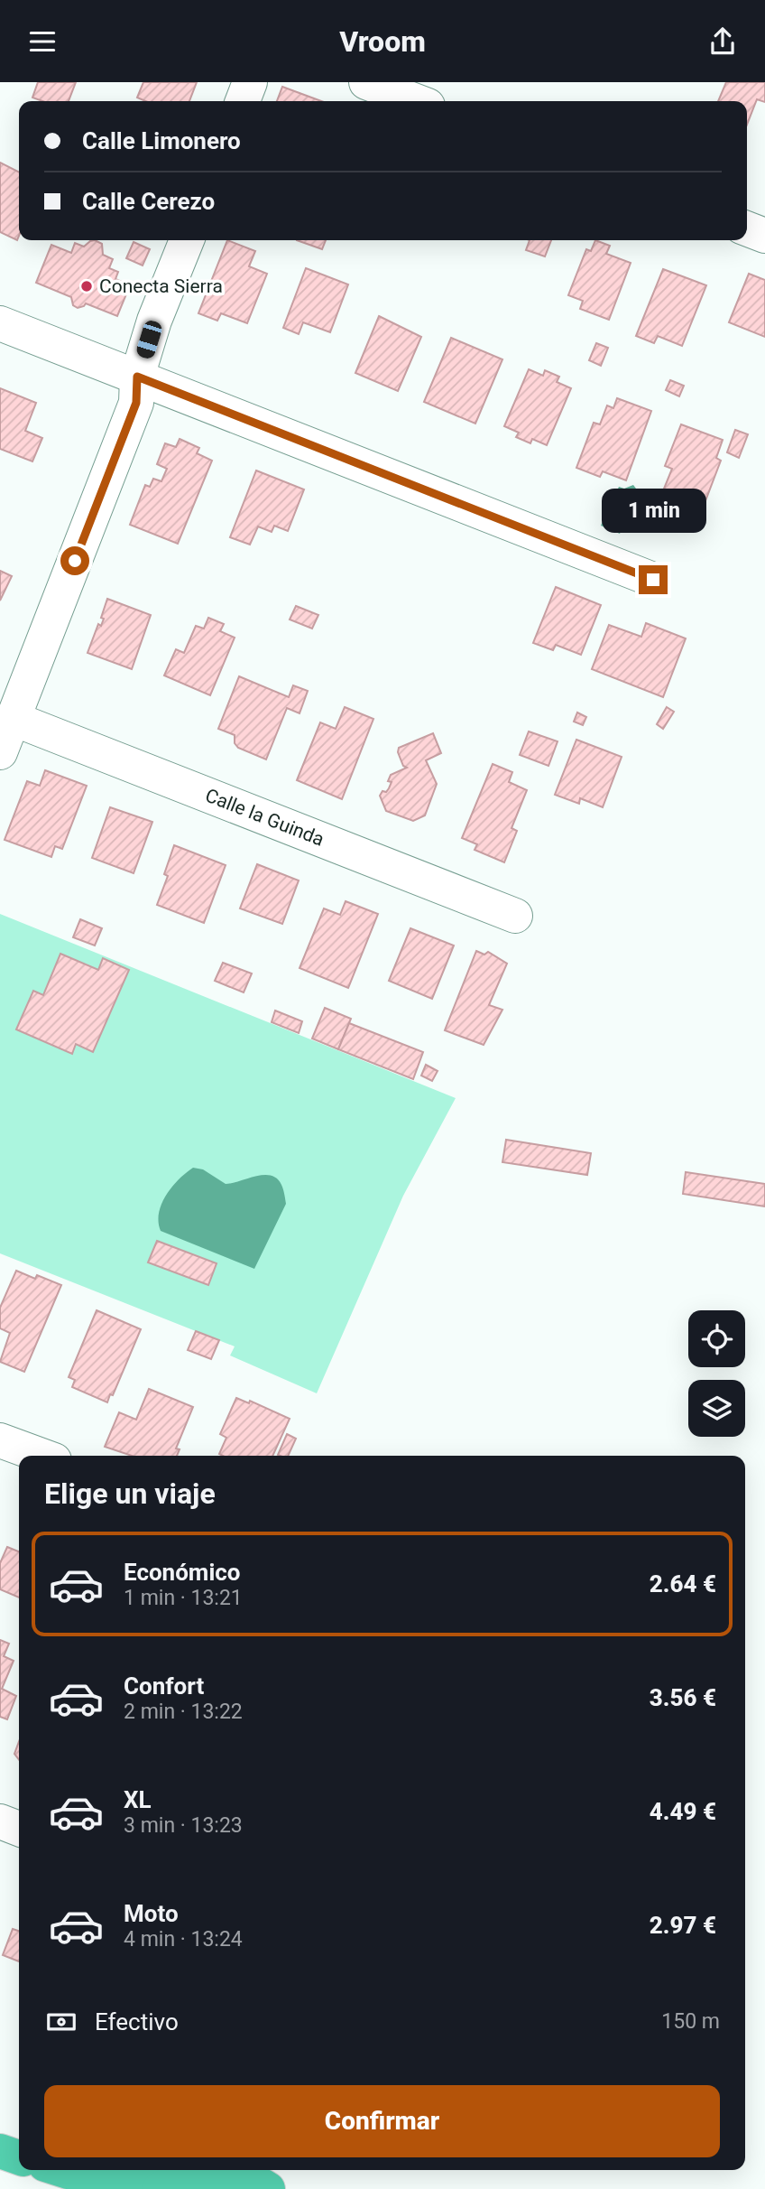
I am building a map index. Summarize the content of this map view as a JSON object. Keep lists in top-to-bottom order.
{
  "streets": {
    "street": ["Calle la Guinda"]
  },
  "places": ["Conecta Sierra"],
  "page": {
    "header": "Vroom",
    "banner": ["Calle Limonero", "Calle Cerezo"],
    "bubble": "1 min",
    "heading": "Elige un viaje",
    "list": [
      {
        "name": "Económico",
        "note": "1 min · 13:21",
        "value": "2.64 €"
      },
      {
        "name": "Confort",
        "note": "2 min · 13:22",
        "value": "3.56 €"
      },
      {
        "name": "XL",
        "note": "3 min · 13:23",
        "value": "4.49 €"
      },
      {
        "name": "Moto",
        "note": "4 min · 13:24",
        "value": "2.97 €"
      }
    ],
    "pay": ["Efectivo", "150 m"],
    "buttons": "Confirmar"
  }
}
